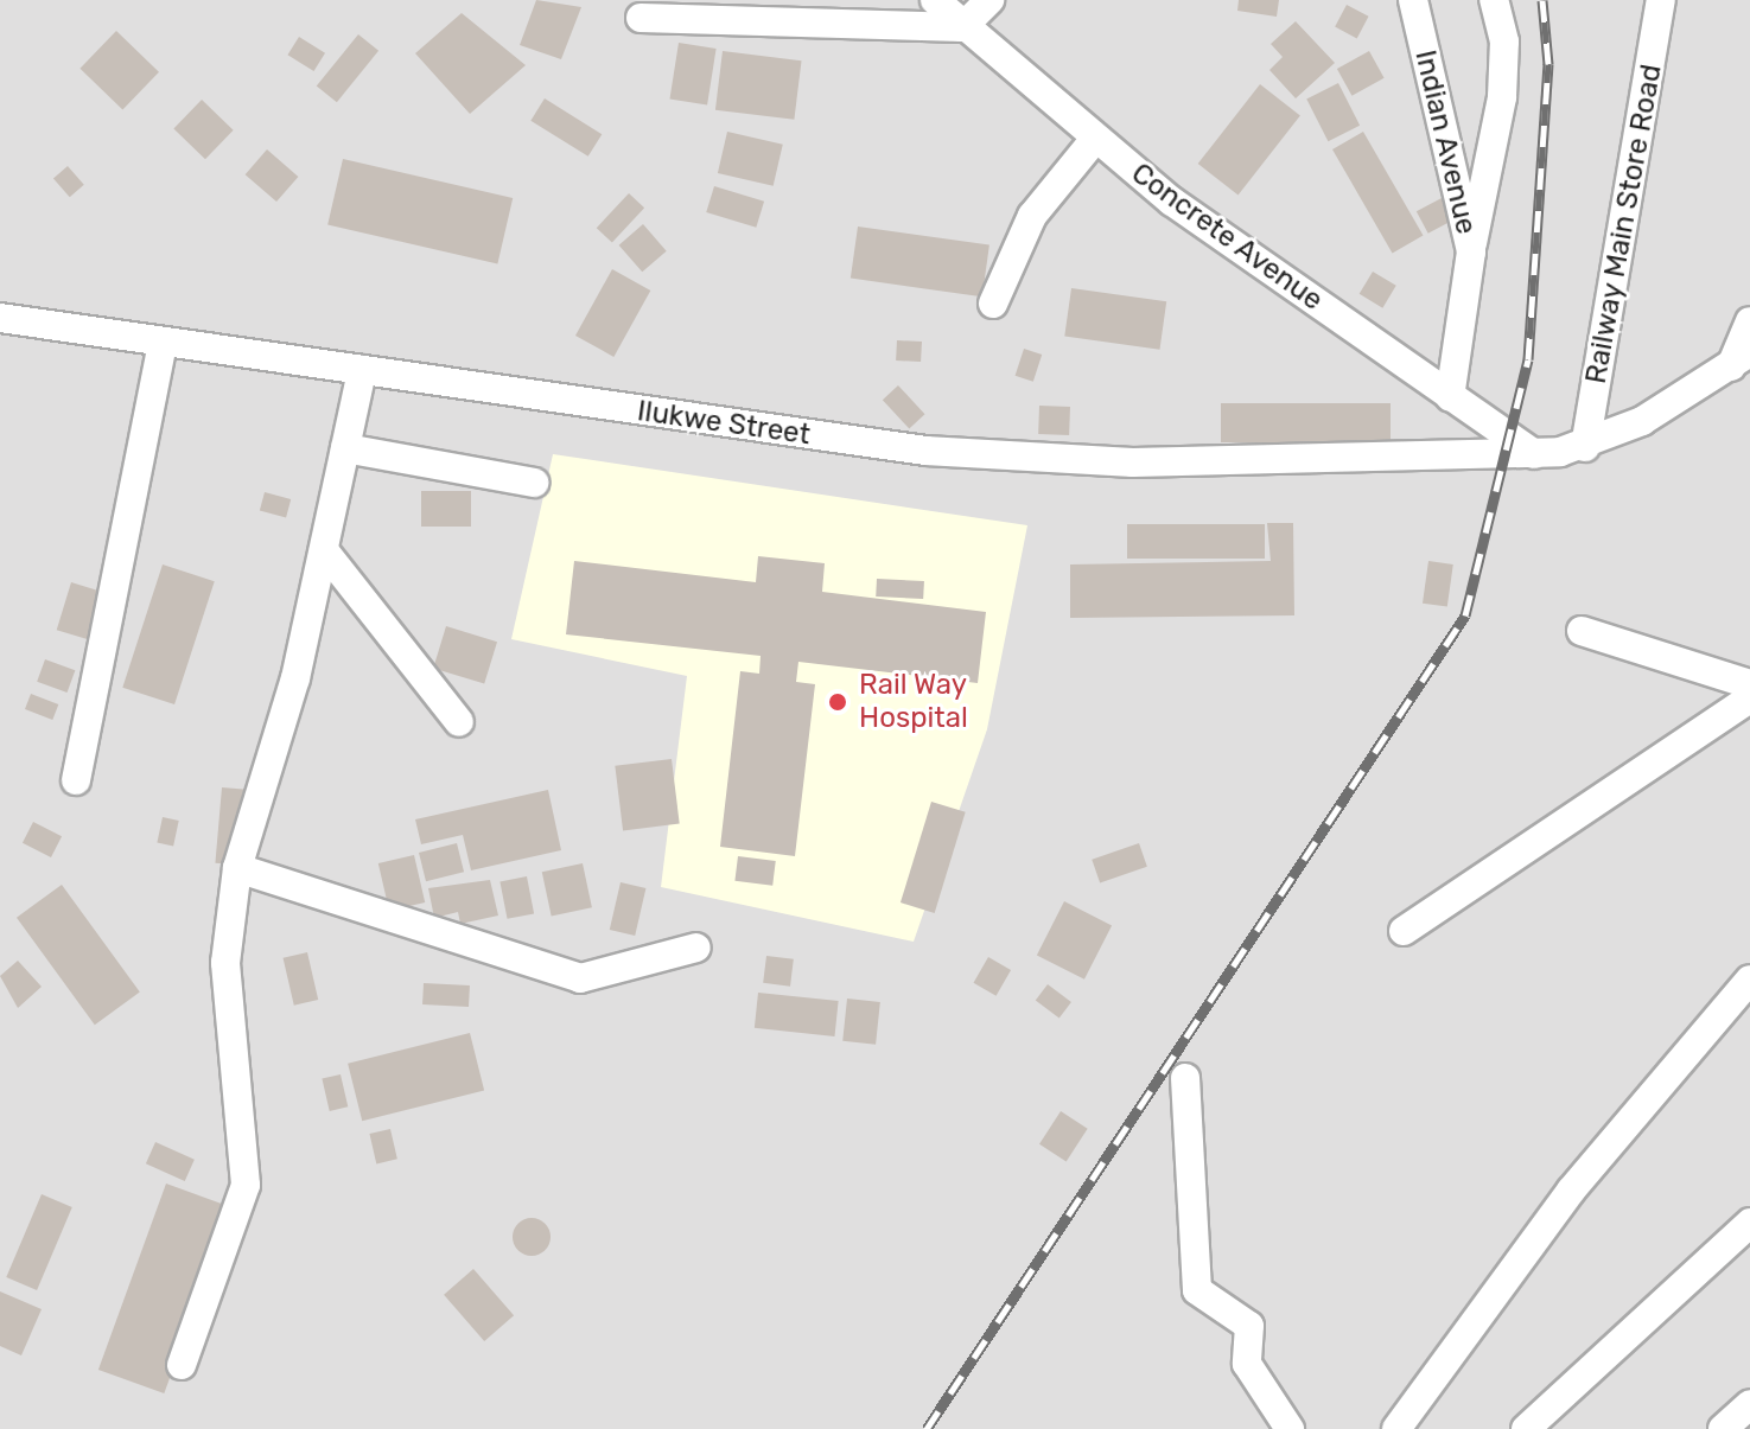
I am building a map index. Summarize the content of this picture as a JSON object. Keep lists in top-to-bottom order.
{
  "streets": {
    "street": [
      "Indian Avenue",
      "Railway Main Store Road",
      "Concrete Avenue",
      "Ilukwe Street"
    ]
  },
  "crossings": [
    ["Indian Avenue", "Concrete Avenue"],
    ["Railway Main Store Road", "Ilukwe Street"],
    ["Concrete Avenue", "Ilukwe Street"]
  ],
  "places": ["Rail Way Hospital"]
}
